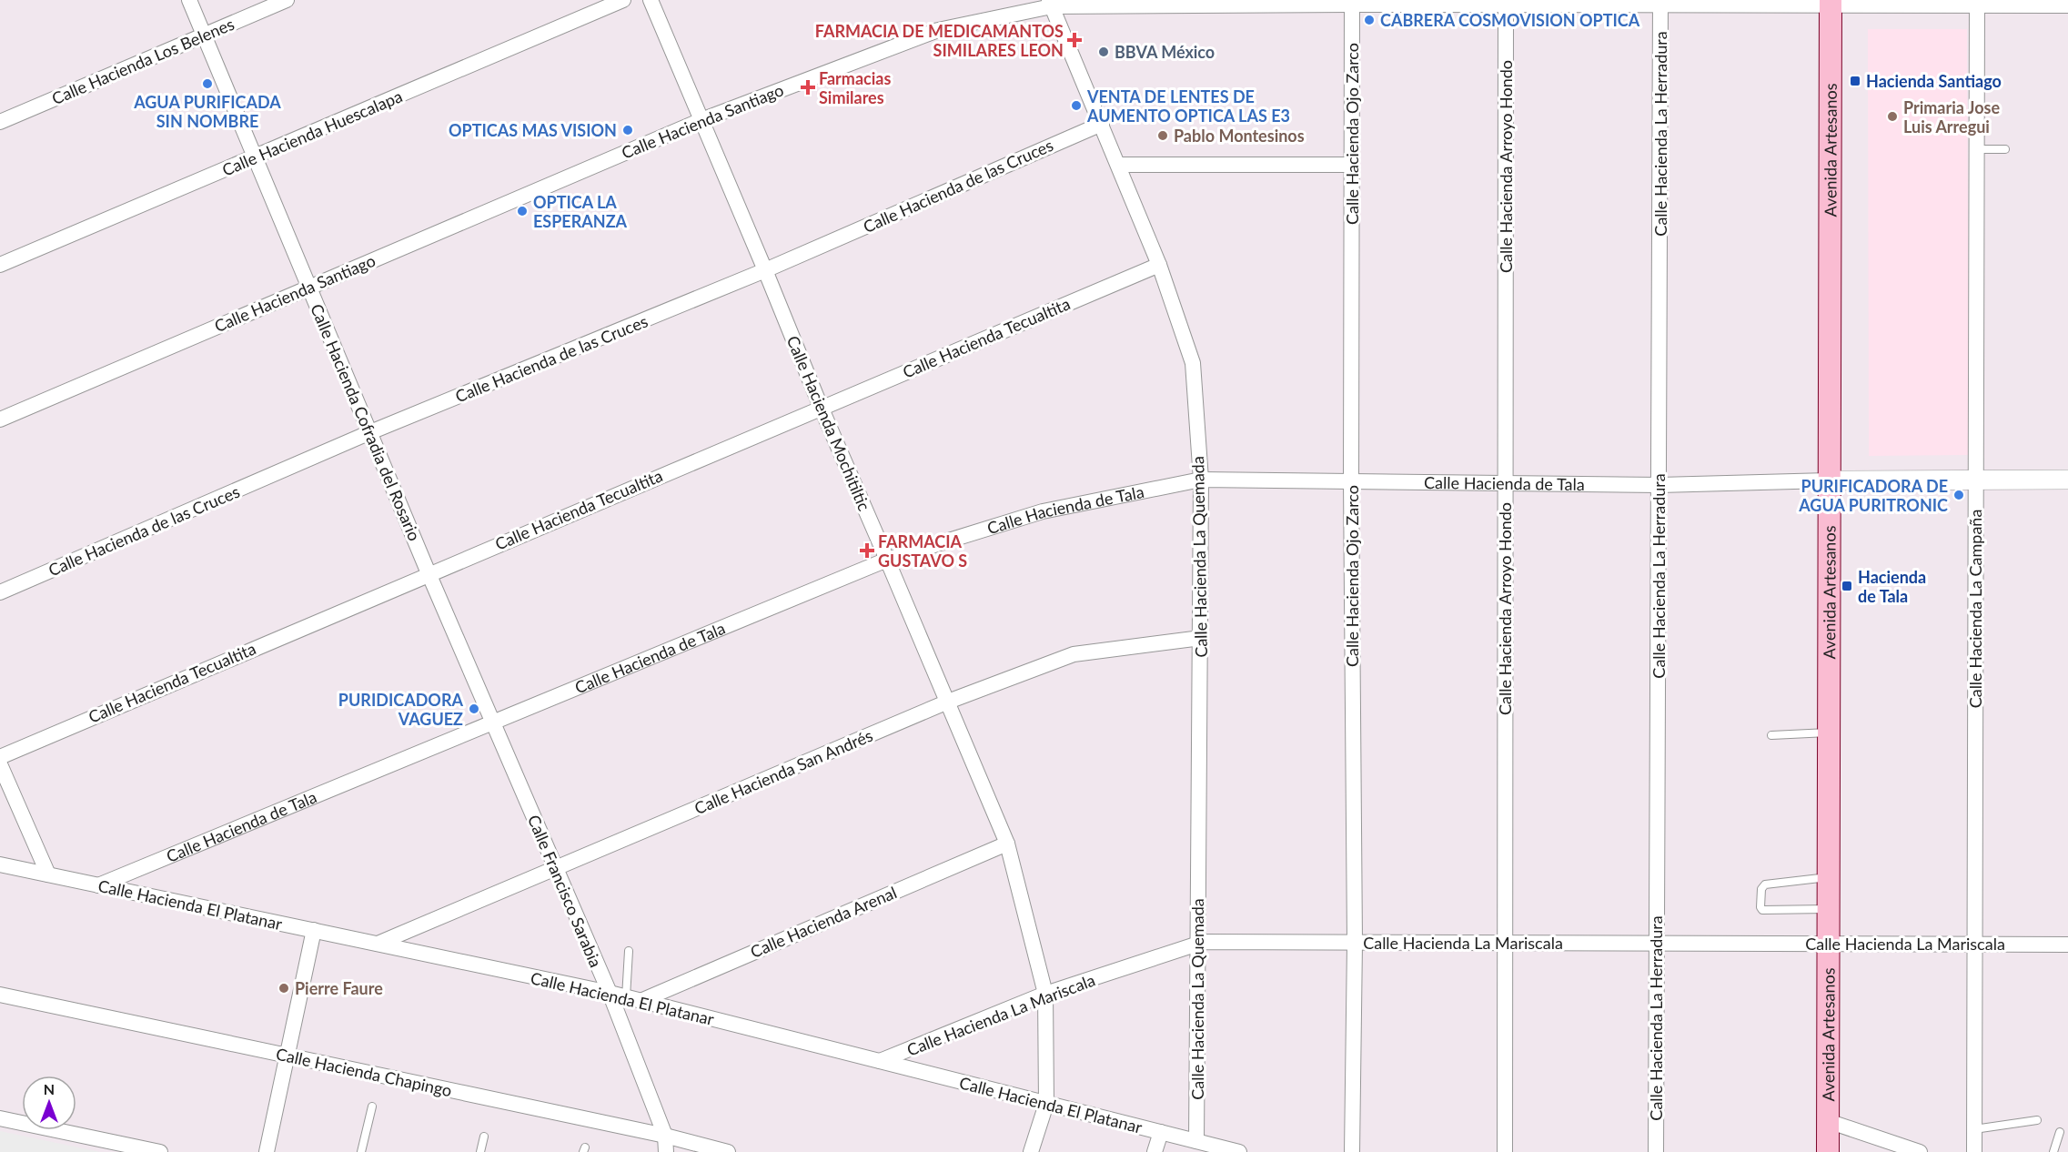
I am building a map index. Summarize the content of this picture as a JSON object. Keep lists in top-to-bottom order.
{
  "streets": {
    "main road": ["Avenida Artesanos"],
    "street": [
      "Calle Hacienda Los Belenes",
      "Calle Hacienda Santiago",
      "Calle Hacienda Huescalapa",
      "Calle Hacienda Ojo Zarco",
      "Calle Hacienda La Herradura",
      "Calle Hacienda Arroyo Hondo",
      "Calle Hacienda de las Cruces",
      "Calle Hacienda Tecualtita",
      "Calle Hacienda Cofradia del Rosario",
      "Calle Hacienda Mochitiltic",
      "Calle Hacienda de Tala",
      "Calle Hacienda La Quemada",
      "Calle Hacienda La Campaña",
      "Calle Hacienda San Andrés",
      "Calle Francisco Sarabia",
      "Calle Hacienda El Platanar",
      "Calle Hacienda Arenal",
      "Calle Hacienda La Mariscala",
      "Calle Hacienda Chapingo"
    ]
  },
  "crossings": [
    ["Calle Hacienda Los Belenes", "Calle Hacienda Cofradia del Rosario"],
    ["Calle Hacienda Santiago", "Calle Hacienda Ojo Zarco"],
    ["Calle Hacienda Santiago", "Calle Hacienda La Herradura"],
    ["Calle Hacienda Santiago", "Avenida Artesanos"],
    ["Calle Hacienda Santiago", "Calle Hacienda Arroyo Hondo"],
    ["Calle Hacienda Santiago", "Calle Hacienda Cofradia del Rosario"],
    ["Calle Hacienda Santiago", "Calle Hacienda Mochitiltic"],
    ["Calle Hacienda Santiago", "Calle Hacienda La Quemada"],
    ["Calle Hacienda Santiago", "Calle Hacienda La Campaña"],
    ["Calle Hacienda Huescalapa", "Calle Hacienda Cofradia del Rosario"],
    ["Calle Hacienda Ojo Zarco", "Calle Hacienda de Tala"],
    ["Calle Hacienda Ojo Zarco", "Calle Hacienda La Mariscala"],
    ["Calle Hacienda La Herradura", "Calle Hacienda de Tala"],
    ["Calle Hacienda La Herradura", "Calle Hacienda La Mariscala"],
    ["Avenida Artesanos", "Calle Hacienda de Tala"],
    ["Avenida Artesanos", "Calle Hacienda La Mariscala"],
    ["Calle Hacienda Arroyo Hondo", "Calle Hacienda de Tala"],
    ["Calle Hacienda Arroyo Hondo", "Calle Hacienda La Mariscala"],
    ["Calle Hacienda de las Cruces", "Calle Hacienda Cofradia del Rosario"],
    ["Calle Hacienda de las Cruces", "Calle Hacienda Mochitiltic"],
    ["Calle Hacienda de las Cruces", "Calle Hacienda La Quemada"],
    ["Calle Hacienda Tecualtita", "Calle Hacienda Cofradia del Rosario"],
    ["Calle Hacienda Tecualtita", "Calle Hacienda Mochitiltic"],
    ["Calle Hacienda Tecualtita", "Calle Hacienda La Quemada"],
    ["Calle Hacienda Cofradia del Rosario", "Calle Hacienda de Tala"],
    ["Calle Hacienda Cofradia del Rosario", "Calle Francisco Sarabia"],
    ["Calle Hacienda Mochitiltic", "Calle Hacienda de Tala"],
    ["Calle Hacienda Mochitiltic", "Calle Hacienda San Andrés"],
    ["Calle Hacienda Mochitiltic", "Calle Hacienda El Platanar"],
    ["Calle Hacienda Mochitiltic", "Calle Hacienda Arenal"],
    ["Calle Hacienda Mochitiltic", "Calle Hacienda La Mariscala"],
    ["Calle Hacienda de Tala", "Calle Hacienda La Quemada"],
    ["Calle Hacienda de Tala", "Calle Hacienda La Campaña"],
    ["Calle Hacienda de Tala", "Calle Francisco Sarabia"],
    ["Calle Hacienda de Tala", "Calle Hacienda El Platanar"],
    ["Calle Hacienda La Quemada", "Calle Hacienda San Andrés"],
    ["Calle Hacienda La Quemada", "Calle Hacienda El Platanar"],
    ["Calle Hacienda La Quemada", "Calle Hacienda La Mariscala"],
    ["Calle Hacienda La Campaña", "Calle Hacienda La Mariscala"],
    ["Calle Hacienda San Andrés", "Calle Francisco Sarabia"],
    ["Calle Hacienda San Andrés", "Calle Hacienda El Platanar"],
    ["Calle Francisco Sarabia", "Calle Hacienda El Platanar"],
    ["Calle Francisco Sarabia", "Calle Hacienda Chapingo"],
    ["Calle Hacienda El Platanar", "Calle Hacienda Arenal"],
    ["Calle Hacienda El Platanar", "Calle Hacienda La Mariscala"]
  ],
  "places": {
    "other": [
      "CABRERA COSMOVISION OPTICA",
      "BBVA México",
      "AGUA PURIFICADA SIN NOMBRE",
      "VENTA DE LENTES DE AUMENTO OPTICA LAS E3",
      "Primaria Jose Luis Arregui",
      "OPTICAS MAS VISION",
      "Pablo Montesinos",
      "OPTICA LA ESPERANZA",
      "PURIFICADORA DE AGUA PURITRONIC",
      "PURIDICADORA VAGUEZ",
      "Pierre Faure"
    ],
    "health": ["FARMACIA DE MEDICAMANTOS SIMILARES LEON", "Farmacias Similares", "FARMACIA GUSTAVO S"],
    "transit": ["Hacienda Santiago", "Hacienda de Tala"]
  },
  "north": "top"
}
